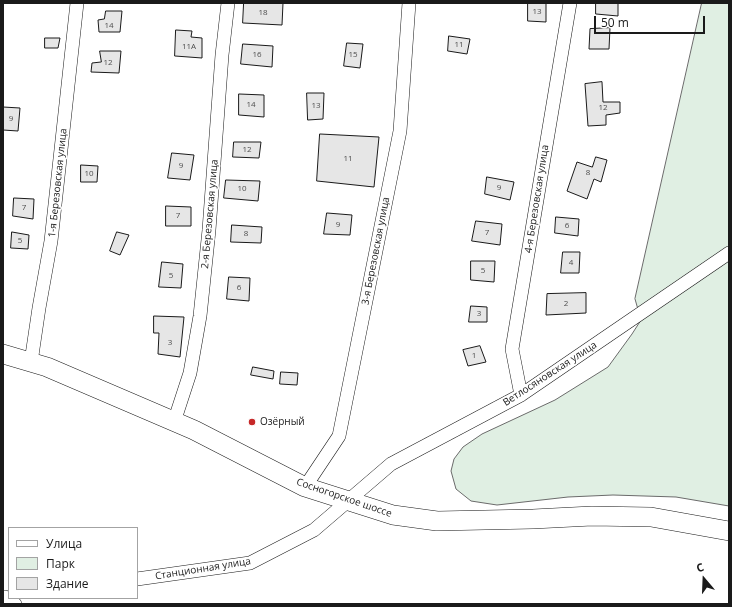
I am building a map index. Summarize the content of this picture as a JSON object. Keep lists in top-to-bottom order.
{
  "streets": {
    "main road": ["Сосногорское шоссе"],
    "street": [
      "1-я Березовская улица",
      "4-я Березовская улица",
      "2-я Березовская улица",
      "3-я Березовская улица",
      "Ветлосяновская улица",
      "Станционная улица"
    ]
  },
  "crossings": [
    ["1-я Березовская улица", "Сосногорское шоссе"],
    ["4-я Березовская улица", "Ветлосяновская улица"],
    ["2-я Березовская улица", "Сосногорское шоссе"],
    ["3-я Березовская улица", "Сосногорское шоссе"],
    ["Ветлосяновская улица", "Сосногорское шоссе"],
    ["Ветлосяновская улица", "Станционная улица"],
    ["Сосногорское шоссе", "Станционная улица"]
  ],
  "places": ["Озёрный"],
  "house_numbers": [
    "13",
    "18",
    "14",
    "11",
    "11А",
    "16",
    "15",
    "12",
    "14",
    "13",
    "12",
    "9",
    "12",
    "11",
    "9",
    "8",
    "10",
    "9",
    "10",
    "7",
    "7",
    "9",
    "6",
    "7",
    "8",
    "5",
    "4",
    "5",
    "5",
    "6",
    "2",
    "3",
    "3",
    "1"
  ],
  "legend": ["Улица", "Парк", "Здание"],
  "scale_bar": "50 m",
  "north": "top"
}
